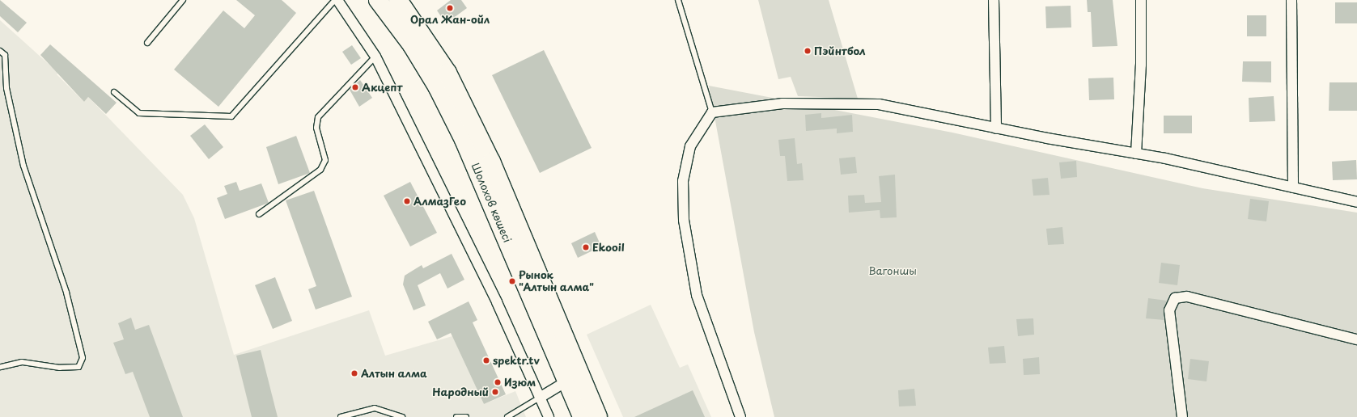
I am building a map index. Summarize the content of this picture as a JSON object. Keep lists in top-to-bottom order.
{
  "streets": {
    "highway": ["Шолохов көшесі"]
  },
  "parks": ["Вагоншы"],
  "places": [
    "Орал Жан-ойл",
    "Пэйнтбол",
    "Акцепт",
    "АлмазГео",
    "Ekooil",
    "Рынок \"Алтын алма\"",
    "spektr.tv",
    "Алтын алма",
    "Изюм",
    "Народный"
  ]
}
